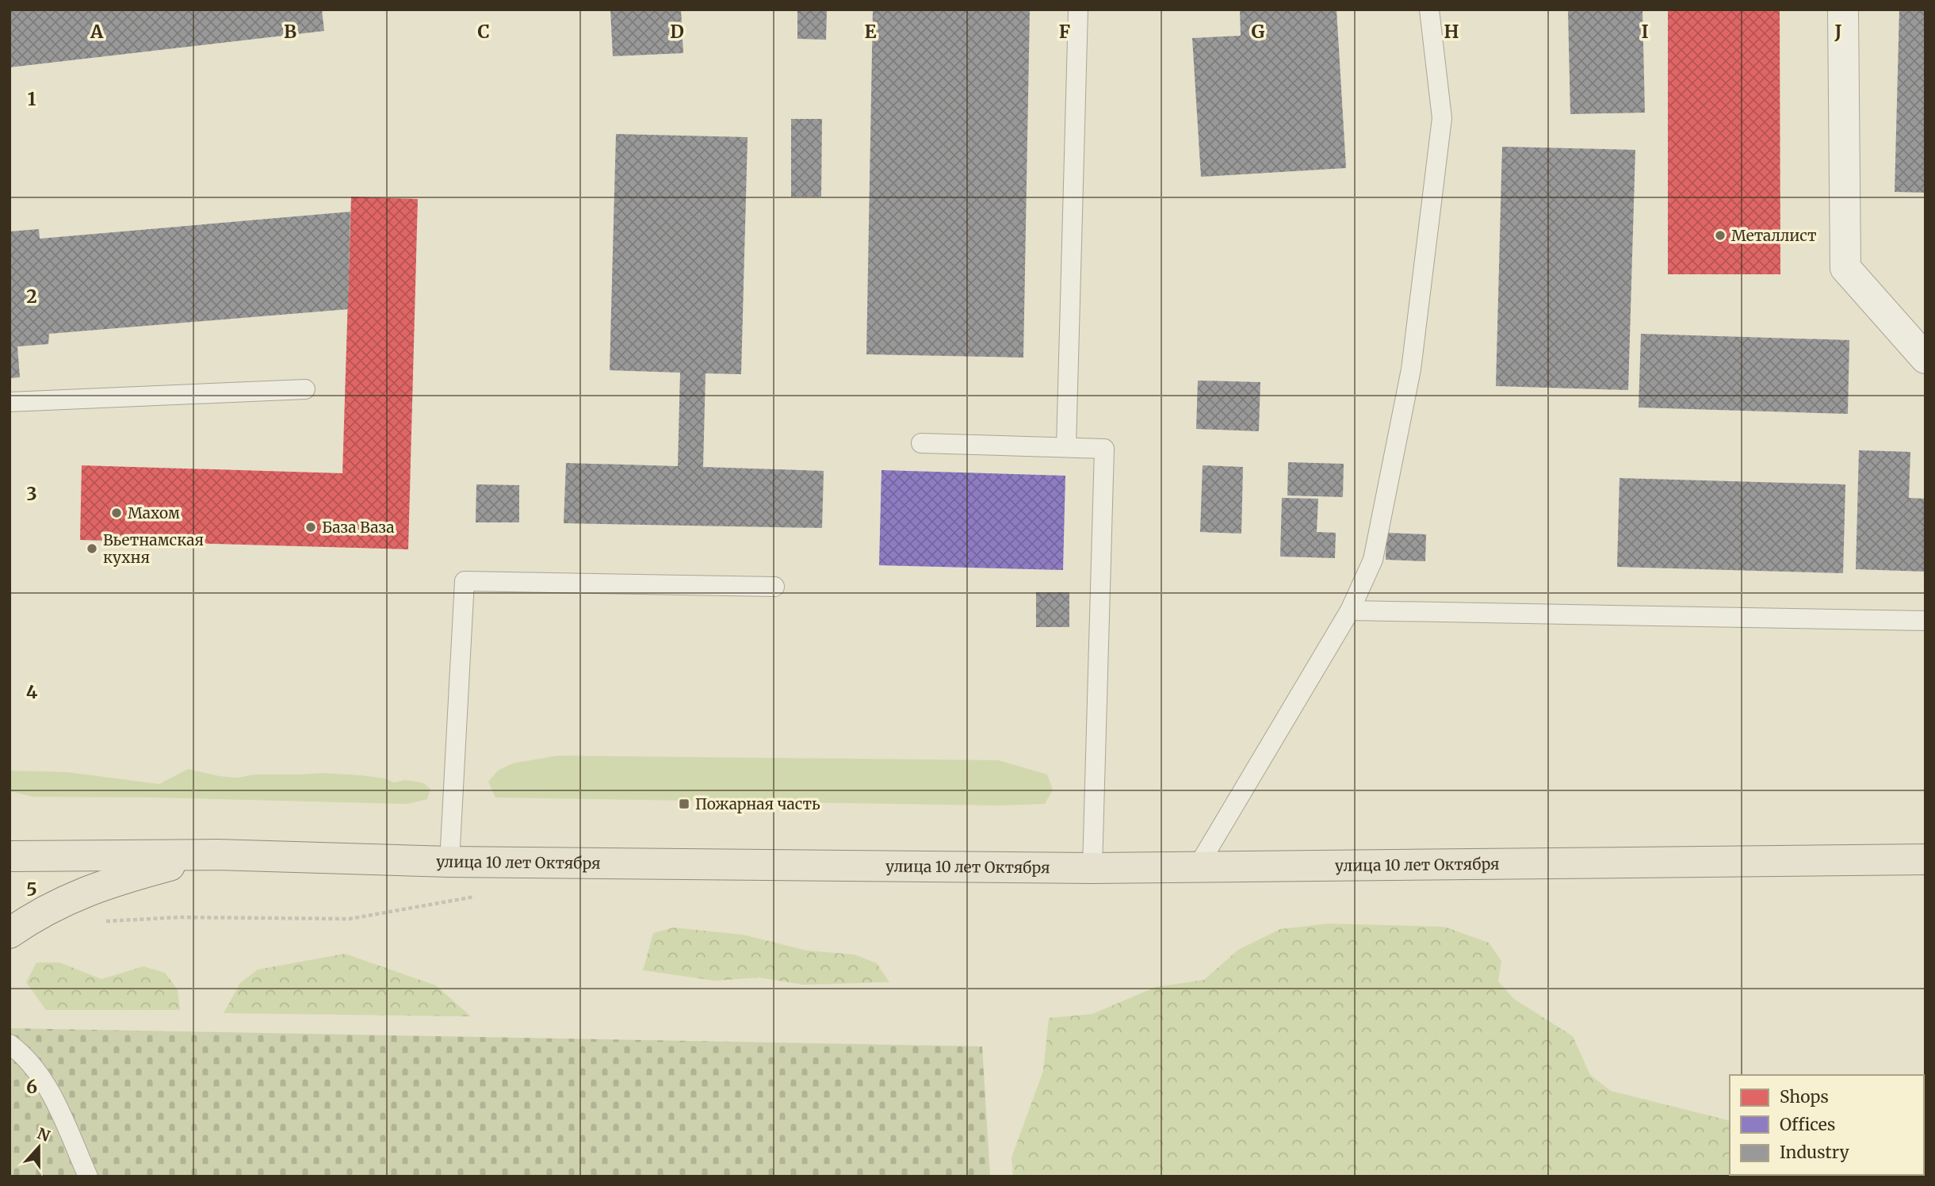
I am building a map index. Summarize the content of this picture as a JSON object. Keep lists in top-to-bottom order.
{
  "streets": {
    "main road": ["улица 10 лет Октября"]
  },
  "places": {
    "other": [
      "Металлист",
      "Махом",
      "База Ваза",
      "Вьетнамская кухня"
    ],
    "transit": ["Пожарная часть"]
  },
  "legend": ["Shops", "Offices", "Industry"],
  "north": "top",
  "grid": {
    "columns": [
      "A",
      "B",
      "C",
      "D",
      "E",
      "F",
      "G",
      "H",
      "I",
      "J"
    ],
    "rows": [
      "1",
      "2",
      "3",
      "4",
      "5",
      "6"
    ]
  }
}
